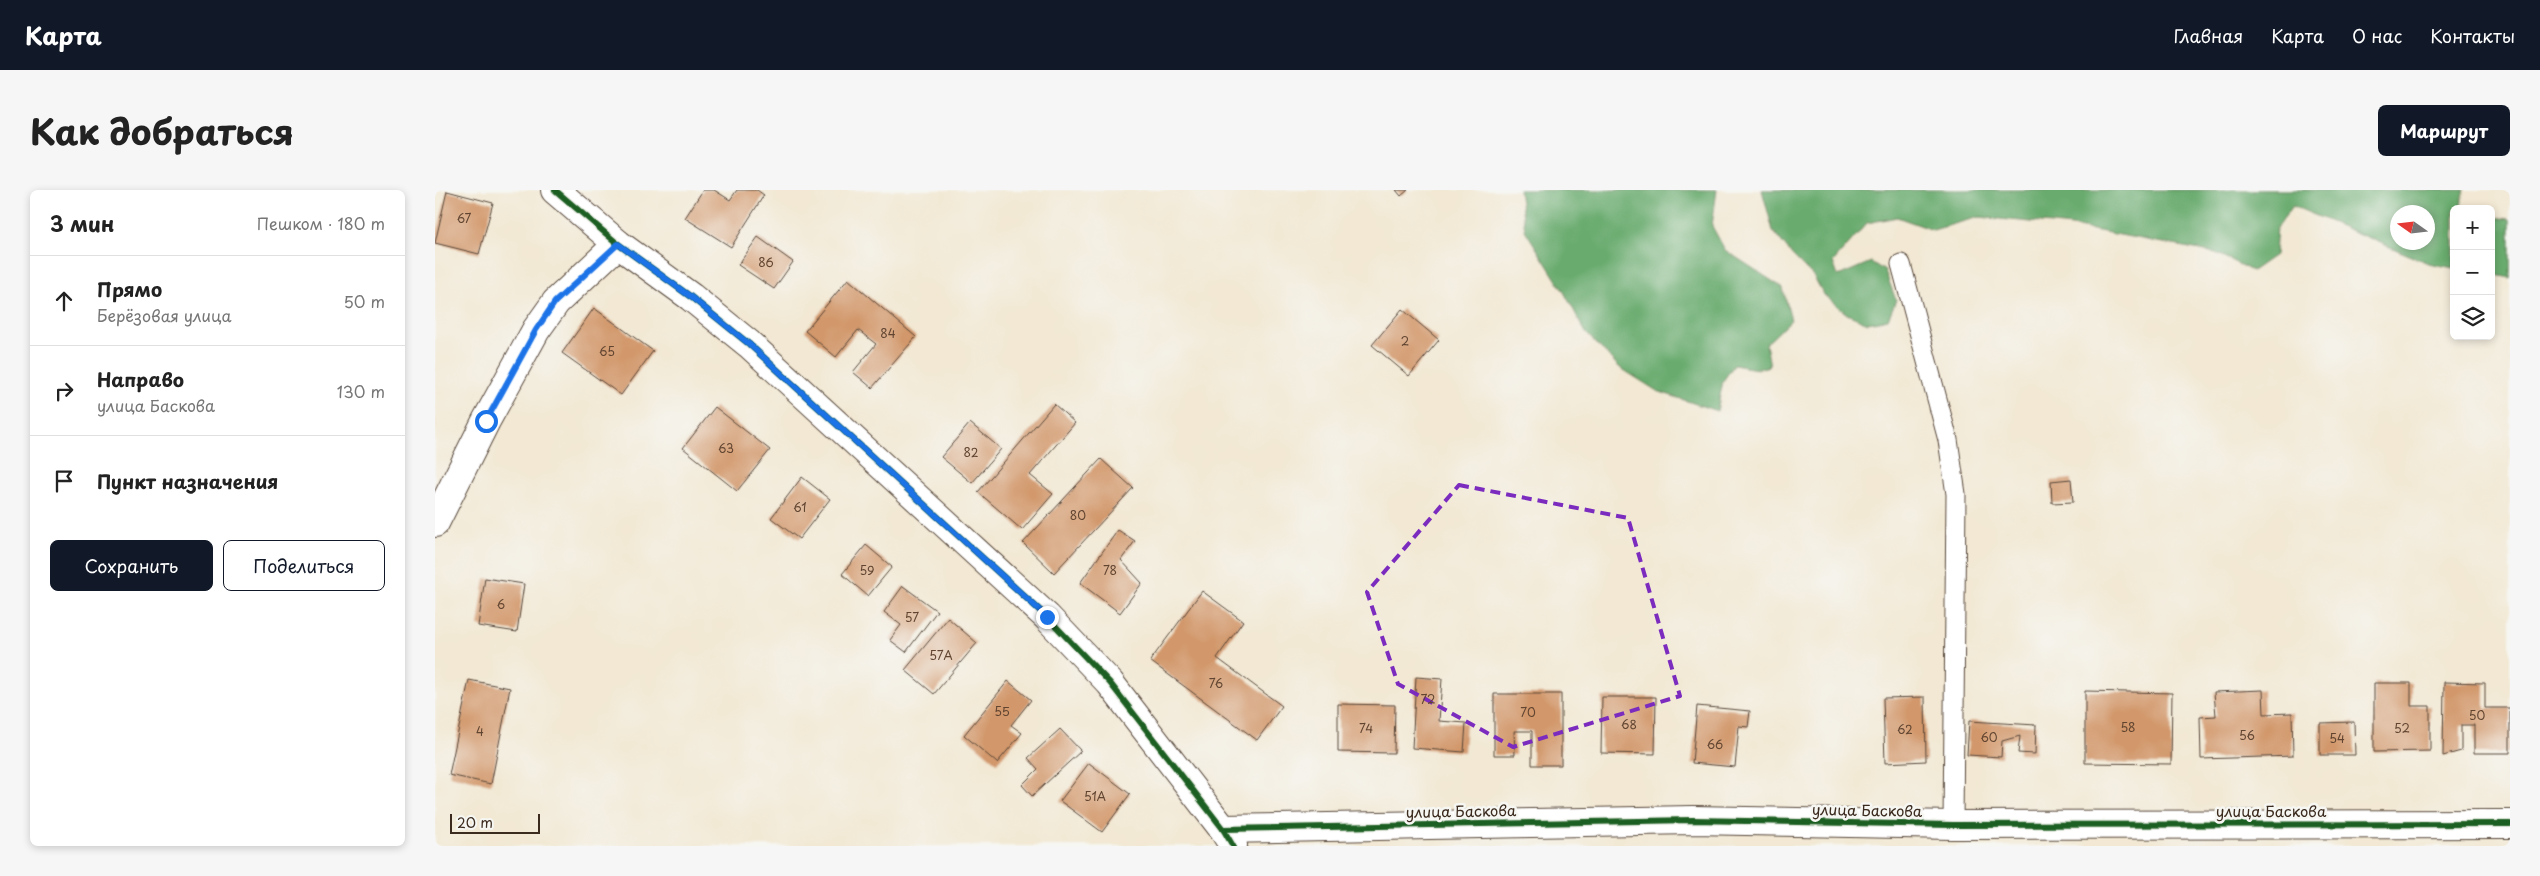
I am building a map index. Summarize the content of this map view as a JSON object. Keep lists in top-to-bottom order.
{
  "streets": {
    "street": ["улица Баскова"]
  },
  "house_numbers": [
    "67",
    "86",
    "84",
    "2",
    "65",
    "63",
    "82",
    "61",
    "80",
    "59",
    "78",
    "6",
    "57",
    "57А",
    "76",
    "72",
    "55",
    "70",
    "50",
    "68",
    "58",
    "74",
    "52",
    "62",
    "4",
    "56",
    "60",
    "54",
    "66",
    "51А"
  ],
  "scale_bar": "20 m",
  "north": "left",
  "page": {
    "header": "Карта",
    "nav": [
      "Главная",
      "Карта",
      "О нас",
      "Контакты"
    ],
    "title": "Как добраться",
    "buttons": [
      "Маршрут",
      ["Сохранить", "Поделиться"]
    ],
    "heading": ["3 мин", "Пешком · 180 m"],
    "map_buttons": ["+", "−"],
    "list": [
      ["Прямо", "Берёзовая улица", "50 m"],
      ["Направо", "улица Баскова", "130 m"],
      "Пункт назначения"
    ],
    "scale": "20 m"
  }
}
